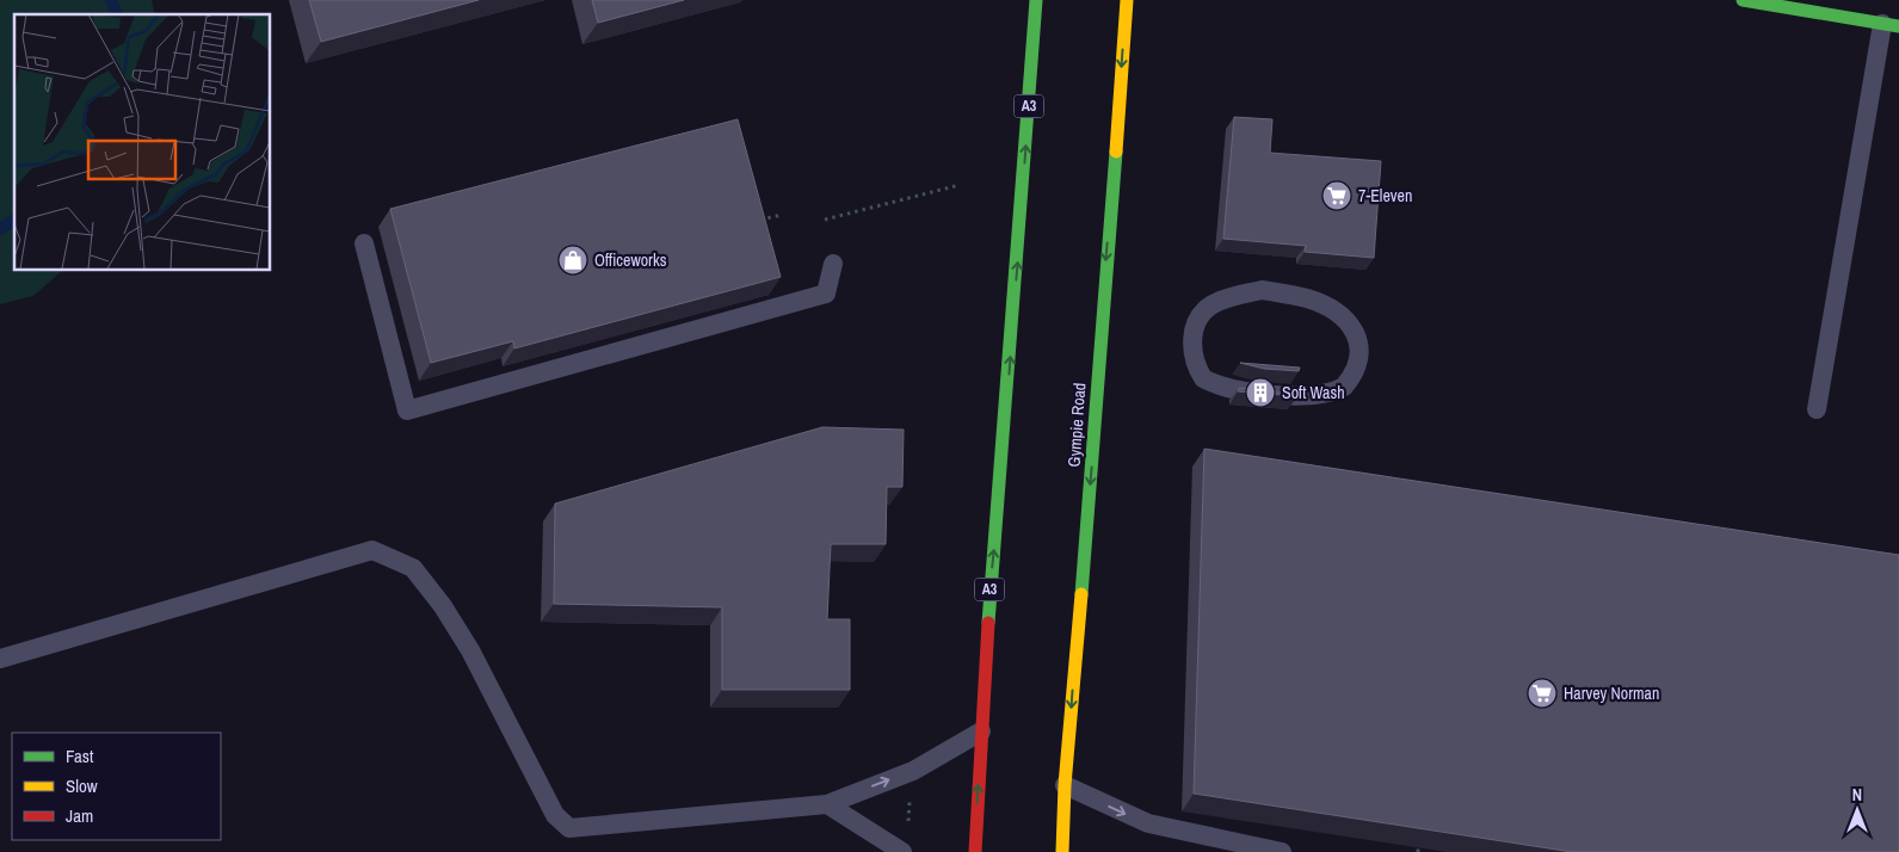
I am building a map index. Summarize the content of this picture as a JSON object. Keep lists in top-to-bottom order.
{
  "streets": {
    "main road": ["A3", "Gympie Road"]
  },
  "places": {
    "supermarket": ["7-Eleven", "Harvey Norman"],
    "shop": ["Officeworks"],
    "building": ["Soft Wash"]
  },
  "legend": ["Fast", "Slow", "Jam"],
  "north": "top"
}
